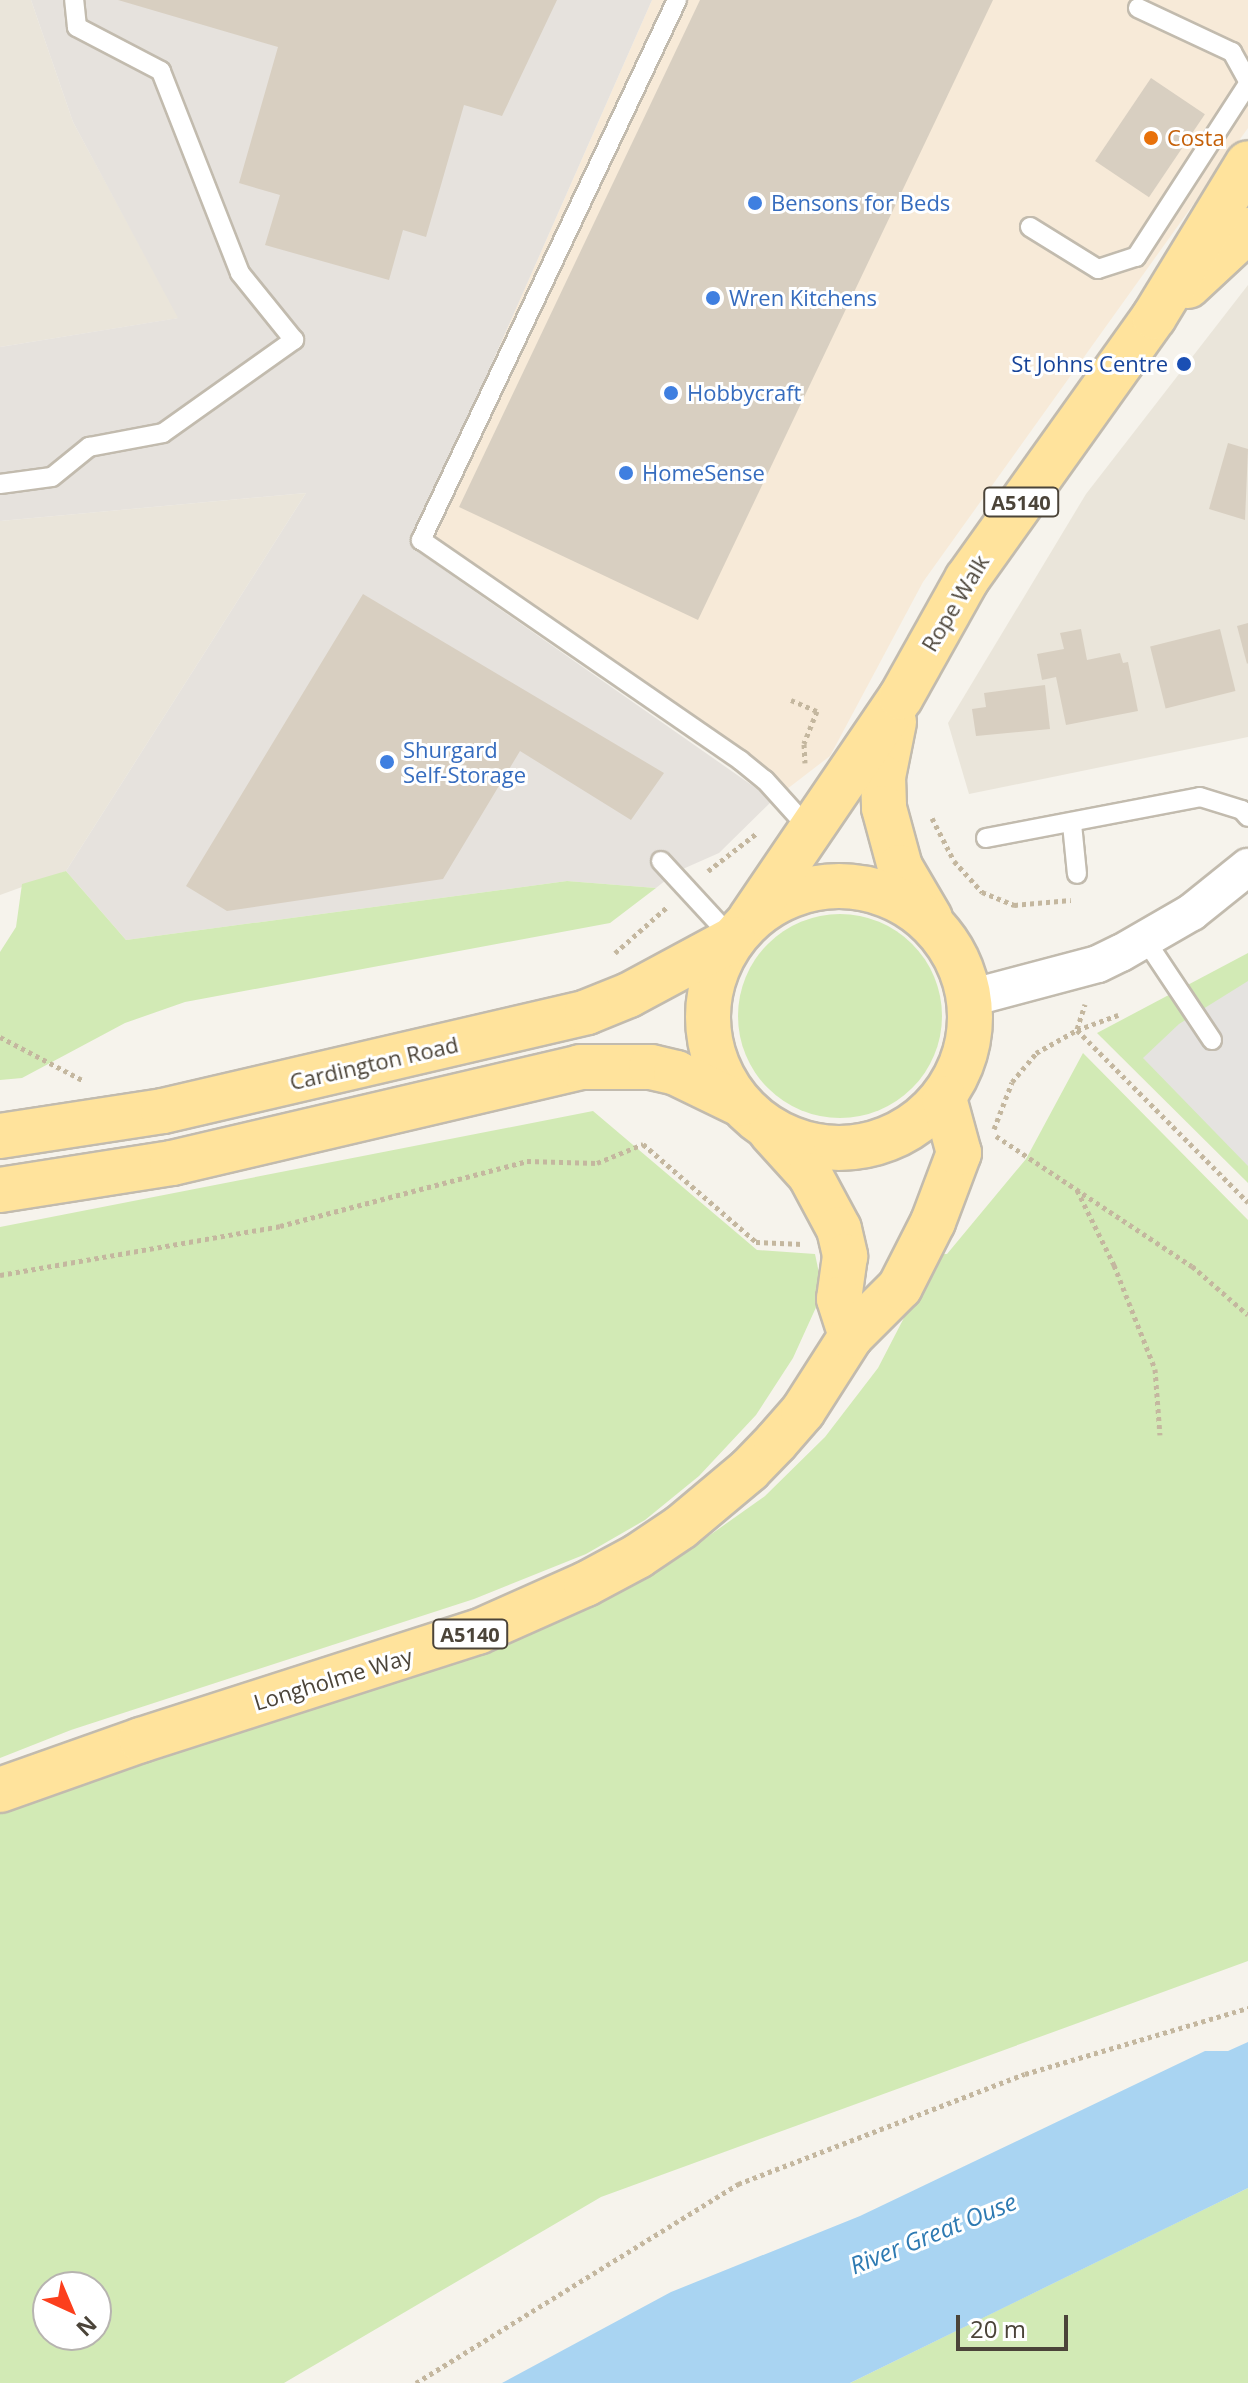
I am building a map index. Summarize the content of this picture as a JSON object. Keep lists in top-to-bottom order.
{
  "streets": {
    "main road": [
      "A5140",
      "Rope Walk",
      "Cardington Road",
      "Longholme Way"
    ]
  },
  "crossings": [
    ["Rope Walk", "Cardington Road"],
    ["Rope Walk", "Longholme Way"],
    ["Cardington Road", "Longholme Way"]
  ],
  "water": ["River Great Ouse"],
  "places": [
    "Costa",
    "Bensons for Beds",
    "Wren Kitchens",
    "St Johns Centre",
    "Hobbycraft",
    "HomeSense",
    "Shurgard Self-Storage"
  ],
  "scale_bar": "20 m",
  "north": "bottom right"
}
